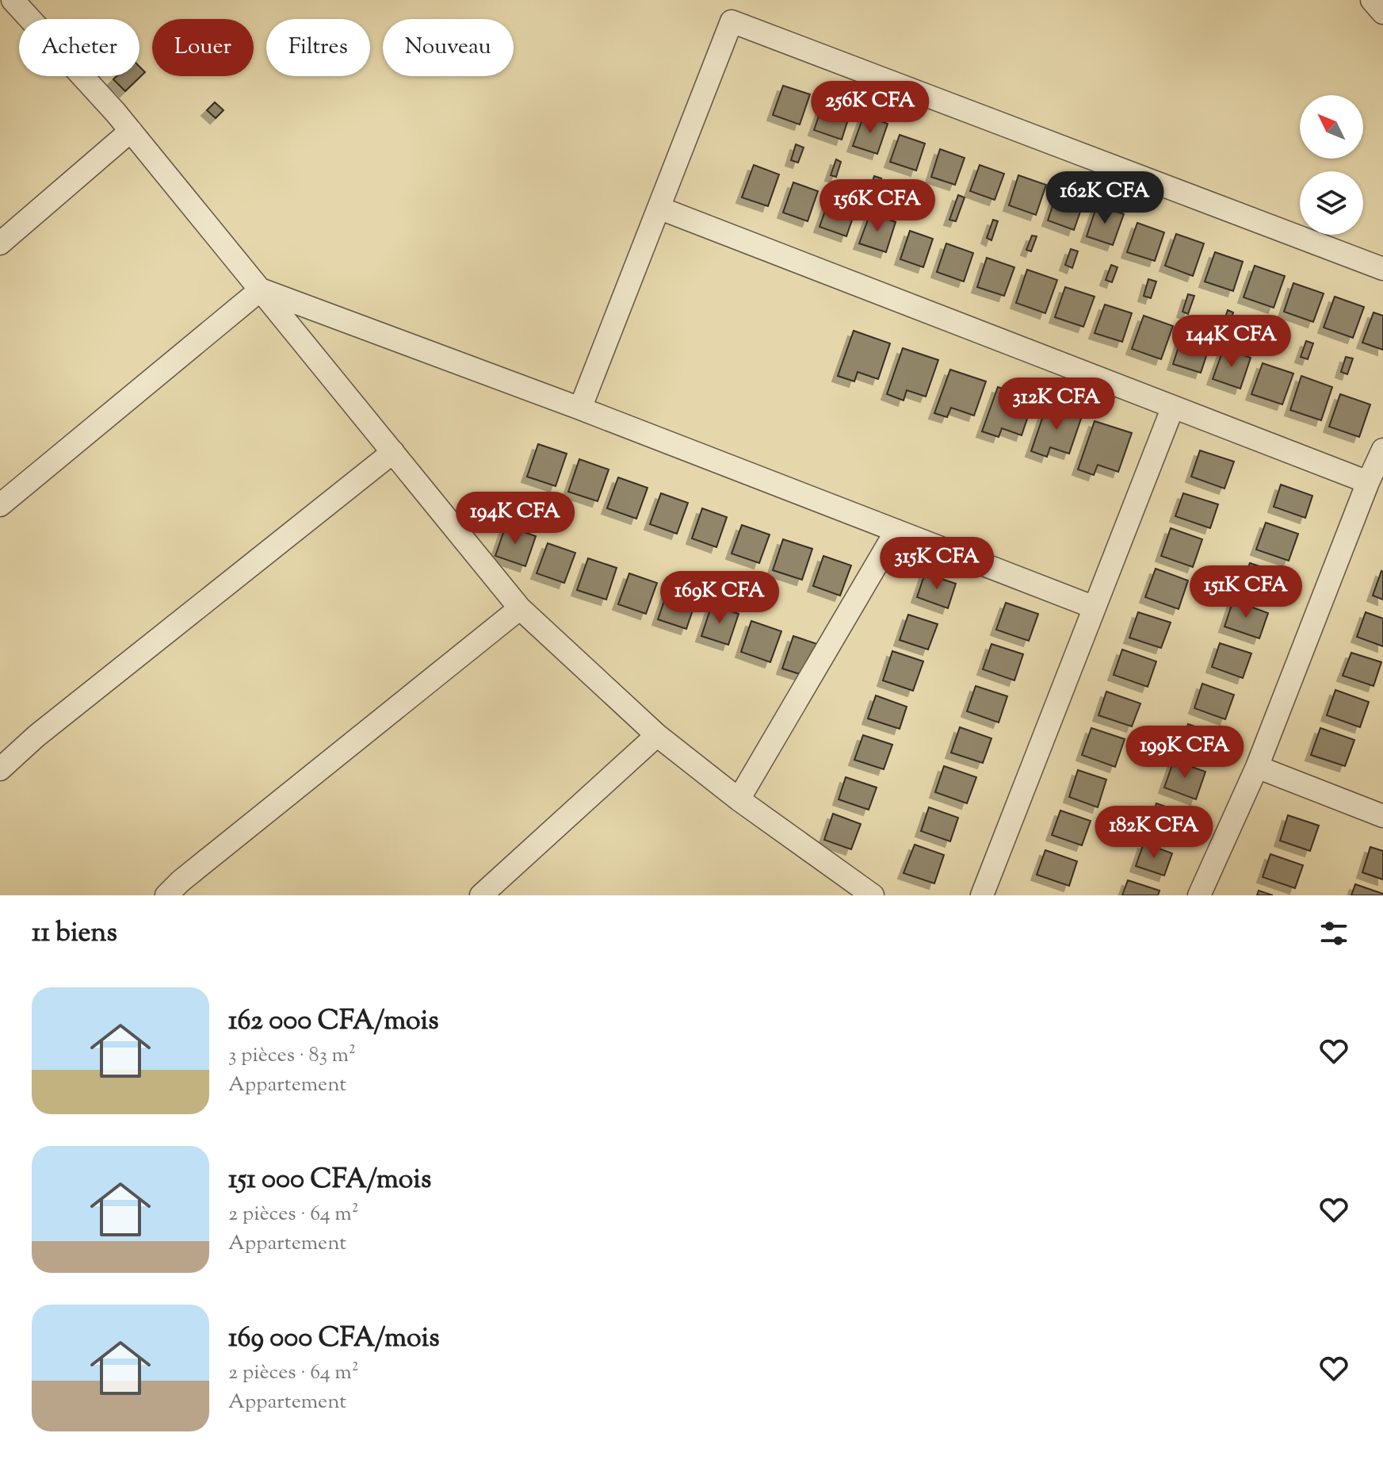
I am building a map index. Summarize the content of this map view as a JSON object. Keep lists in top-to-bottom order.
{
  "north": "top left",
  "page": {
    "chip": [
      "Acheter",
      "Louer",
      "Filtres",
      "Nouveau"
    ],
    "price": [
      "256K CFA",
      "162K CFA",
      "156K CFA",
      "144K CFA",
      "312K CFA",
      "194K CFA",
      "315K CFA",
      "151K CFA",
      "169K CFA",
      "199K CFA",
      "182K CFA"
    ],
    "heading": "11 biens",
    "list": [
      {
        "name": "162 000 CFA/mois",
        "note": "3 pièces · 83 m² · Appartement"
      },
      {
        "name": "151 000 CFA/mois",
        "note": "2 pièces · 64 m² · Appartement"
      },
      {
        "name": "169 000 CFA/mois",
        "note": "2 pièces · 64 m² · Appartement"
      }
    ]
  }
}
